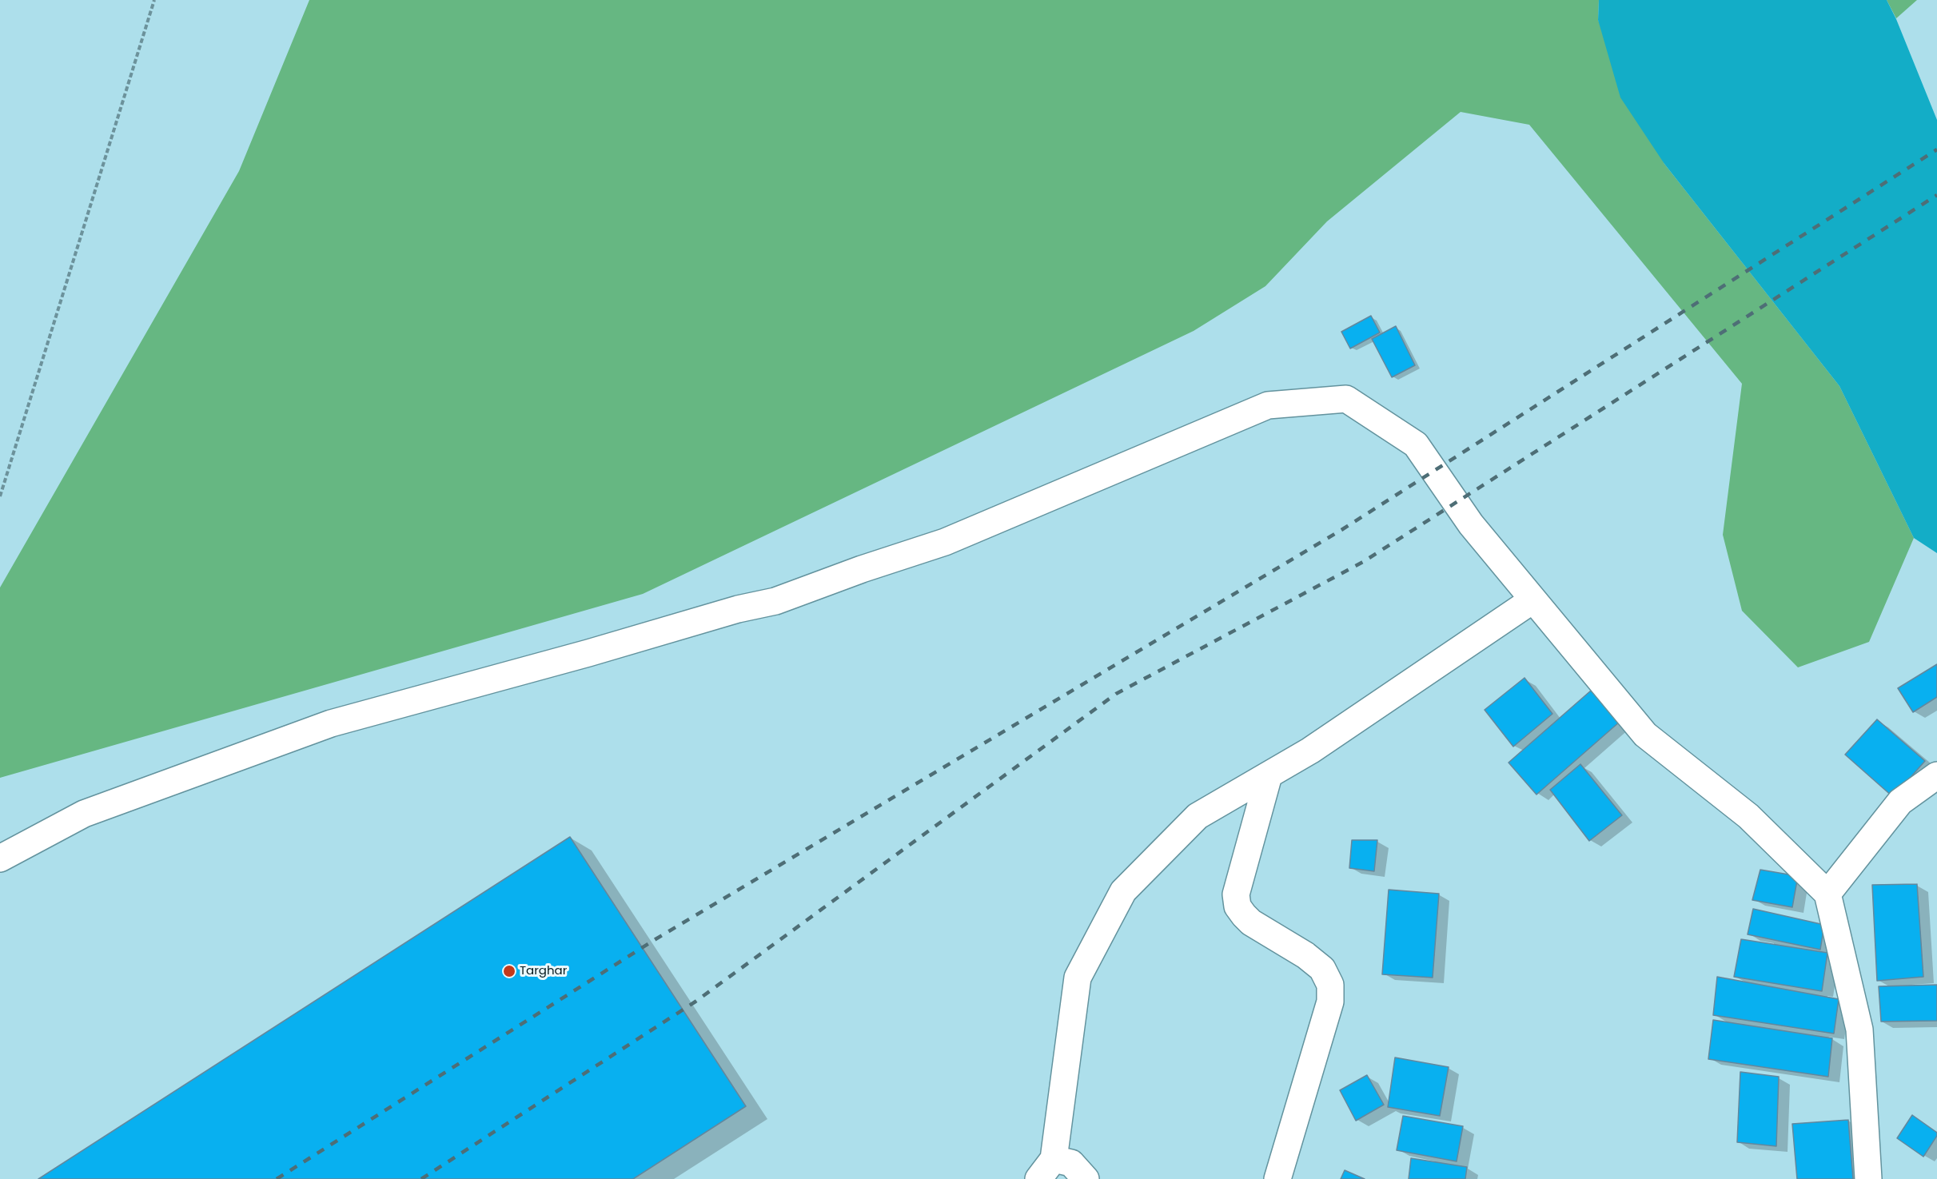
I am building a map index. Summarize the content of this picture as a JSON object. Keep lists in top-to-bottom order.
{
  "places": ["Targhar"]
}
